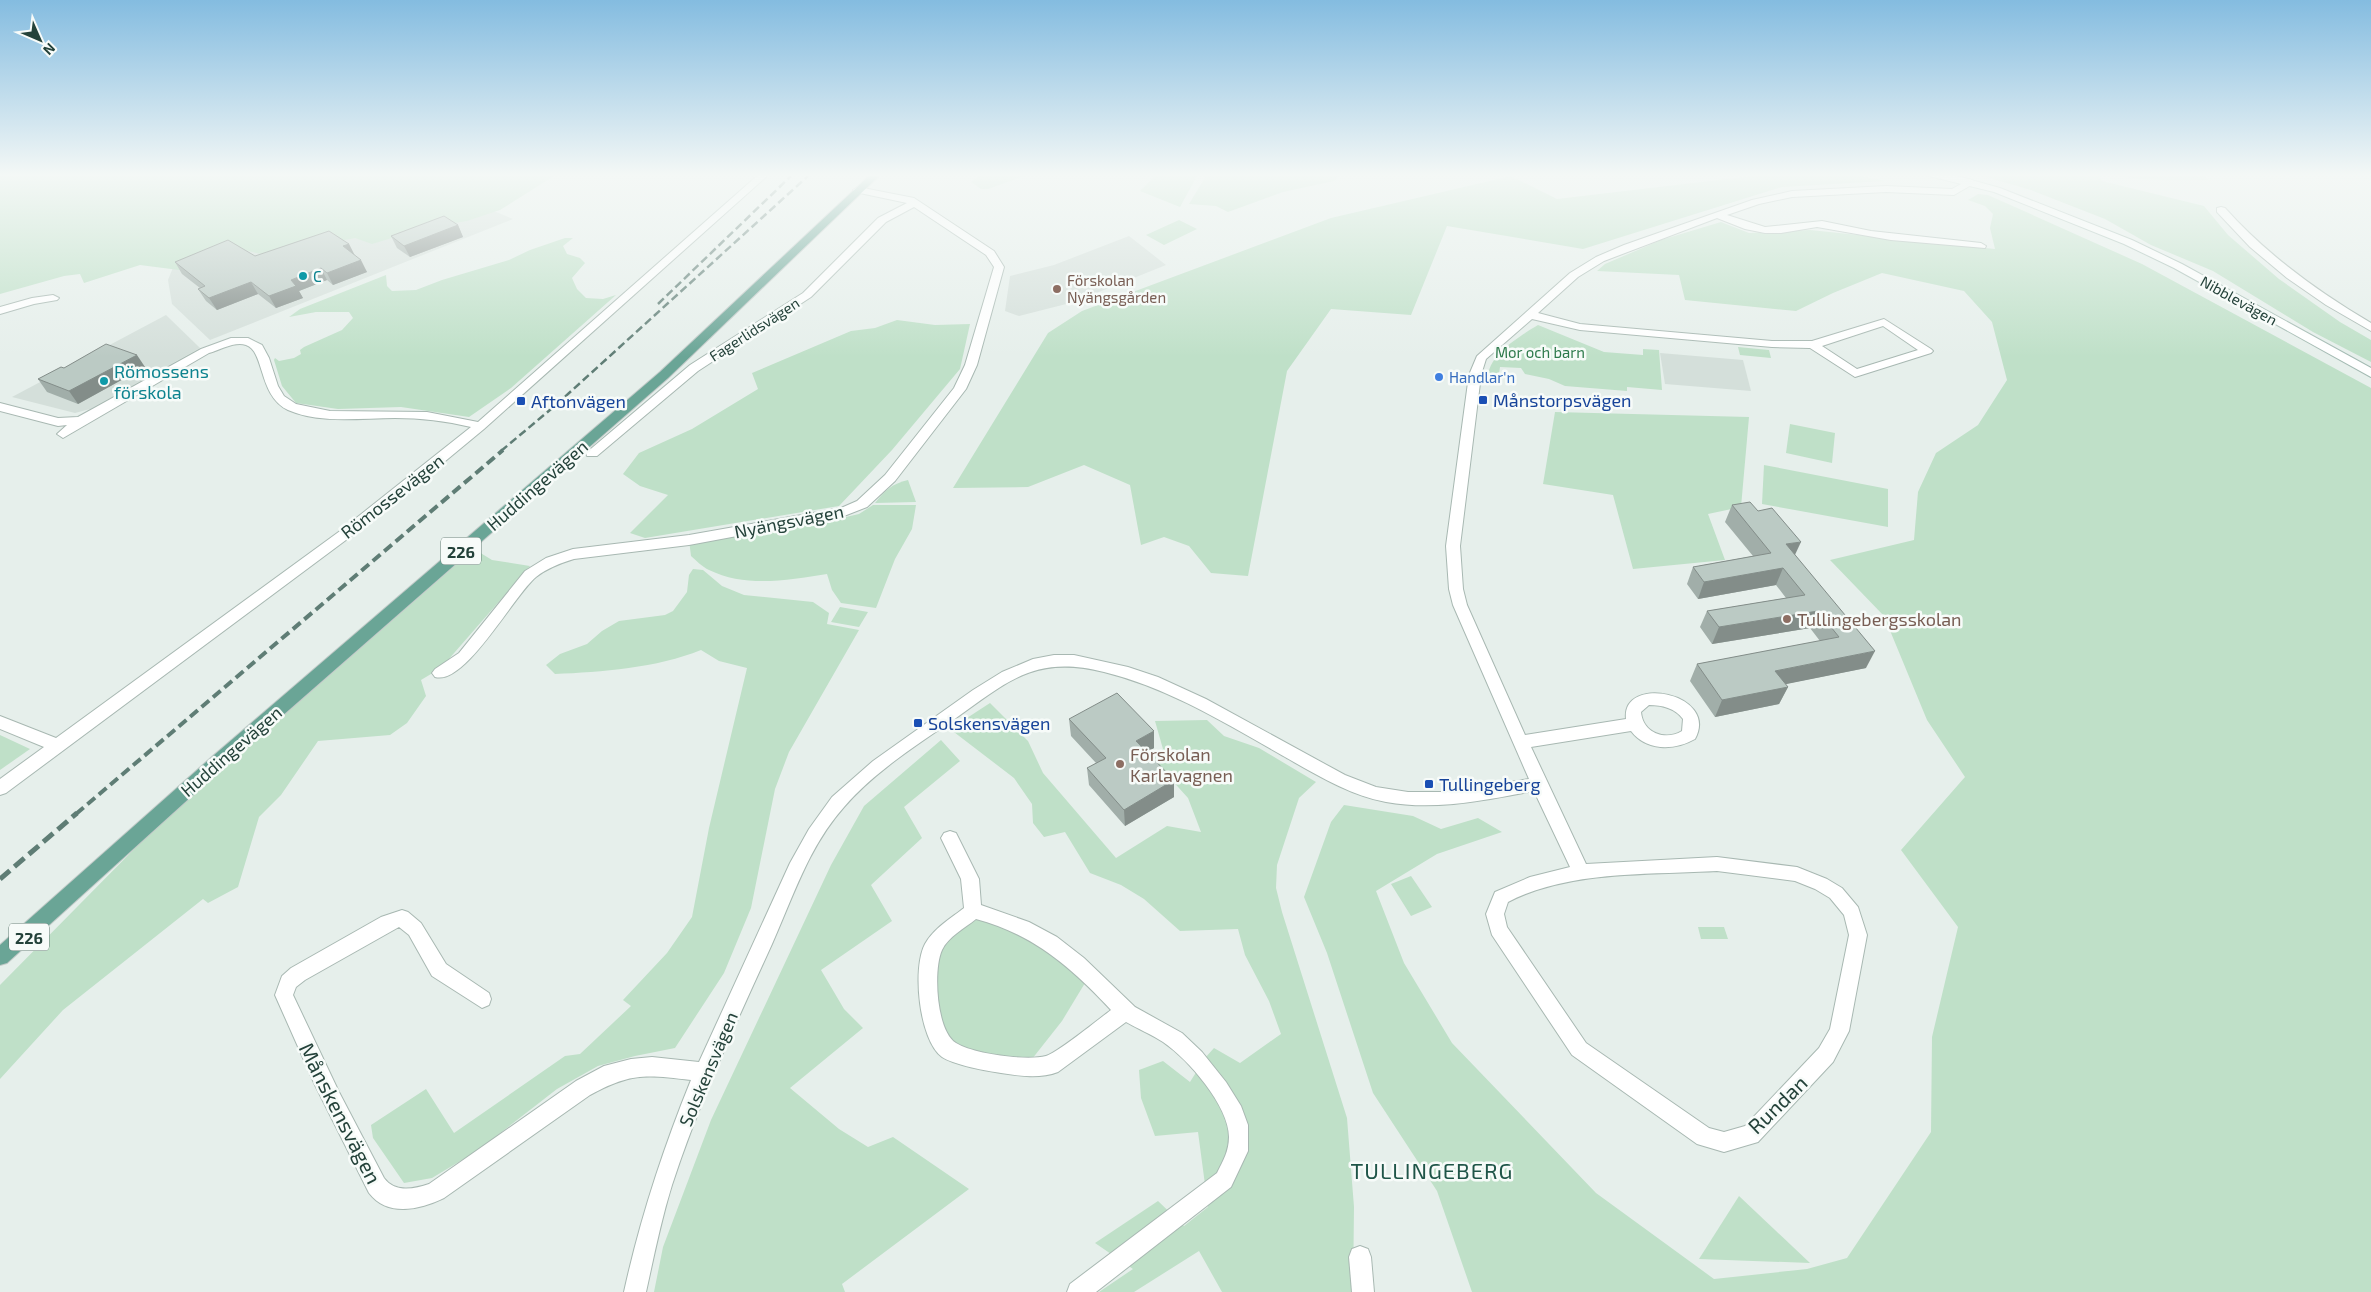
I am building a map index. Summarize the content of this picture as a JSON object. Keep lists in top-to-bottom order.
{
  "streets": {
    "main road": ["Huddingevägen", "226"],
    "street": [
      "Nibblevägen",
      "Fagerlidsvägen",
      "Römossevägen",
      "Nyängsvägen",
      "Solskensvägen",
      "Rundan",
      "Månskensvägen"
    ]
  },
  "crossings": [
    ["Solskensvägen", "Månskensvägen"]
  ],
  "districts": ["TULLINGEBERG"],
  "parks": ["Mor och barn"],
  "places": {
    "other": [
      "C",
      "Förskolan Nyängsgården",
      "Handlar'n",
      "Römossens förskola",
      "Tullingebergsskolan",
      "Förskolan Karlavagnen"
    ],
    "transit": [
      "Månstorpsvägen",
      "Aftonvägen",
      "Solskensvägen",
      "Tullingeberg"
    ]
  },
  "north": "bottom right"
}
